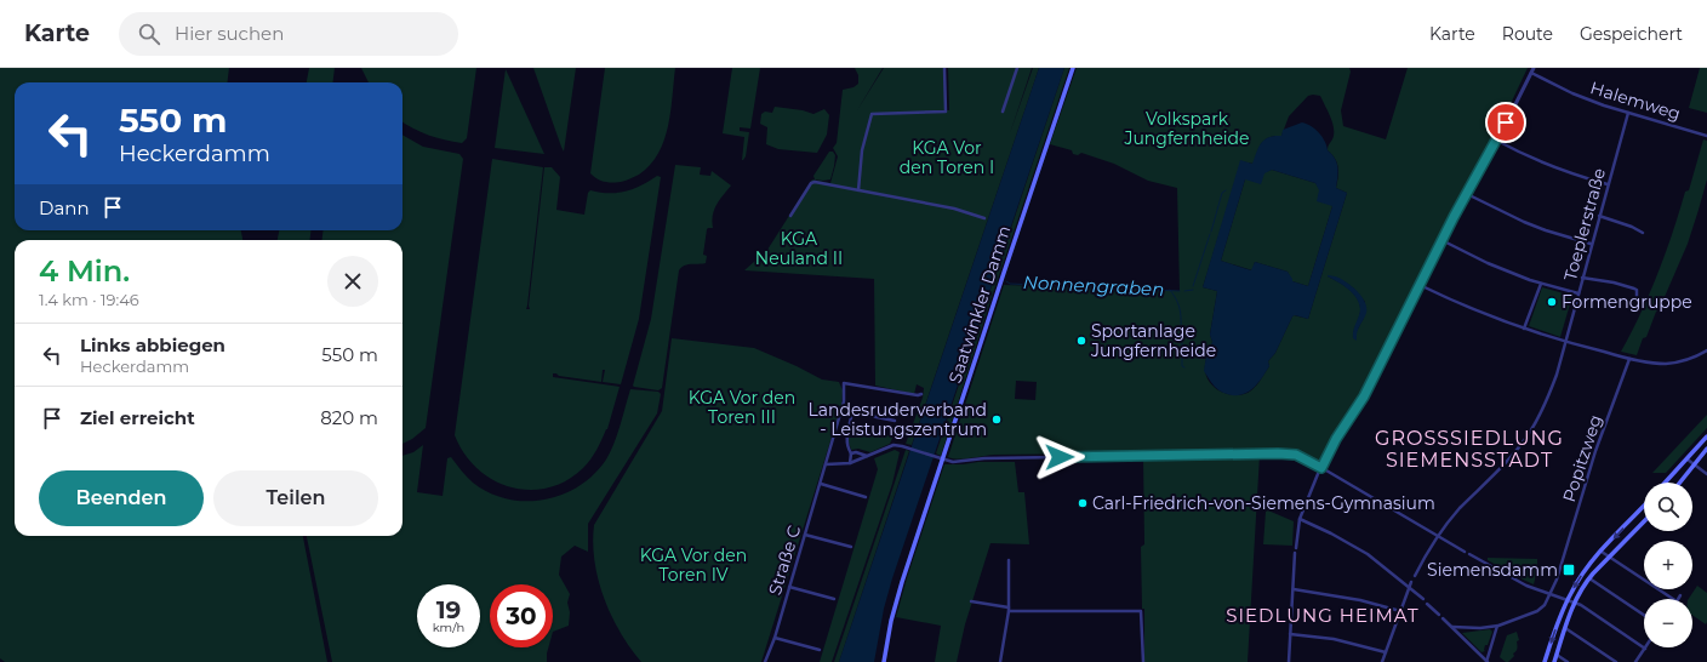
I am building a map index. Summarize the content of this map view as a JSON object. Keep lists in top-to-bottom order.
{
  "streets": {
    "main road": ["Saatwinkler Damm"],
    "street": [
      "Halemweg",
      "Toeplerstraße",
      "Popitzweg",
      "Straße C"
    ]
  },
  "crossings": [
    ["Halemweg", "Toeplerstraße"]
  ],
  "districts": ["GROSSSIEDLUNG SIEMENSSTADT", "SIEDLUNG HEIMAT"],
  "water": ["Nonnengraben"],
  "parks": [
    "Volkspark Jungfernheide",
    "KGA Vor den Toren I",
    "KGA Neuland II",
    "KGA Vor den Toren III",
    "KGA Vor den Toren IV"
  ],
  "places": {
    "other": [
      "Formengruppe",
      "Sportanlage Jungfernheide",
      "Landesruderverband - Leistungszentrum",
      "Carl-Friedrich-von-Siemens-Gymnasium"
    ],
    "transit": ["Siemensdamm"]
  },
  "page": {
    "header": "Karte",
    "search": "Hier suchen",
    "nav": ["Karte", "Route", "Gespeichert"],
    "turn": ["550 m", "Heckerdamm"],
    "then": "Dann",
    "heading": ["4 Min.", "1.4 km · 19:46"],
    "list": [
      {
        "name": "Links abbiegen",
        "note": "Heckerdamm",
        "value": "550 m"
      },
      {
        "name": "Ziel erreicht",
        "value": "820 m"
      }
    ],
    "buttons": ["Beenden", "Teilen"],
    "map_buttons": ["+", "−"],
    "speed": "19 km/h",
    "limit": "30"
  }
}
